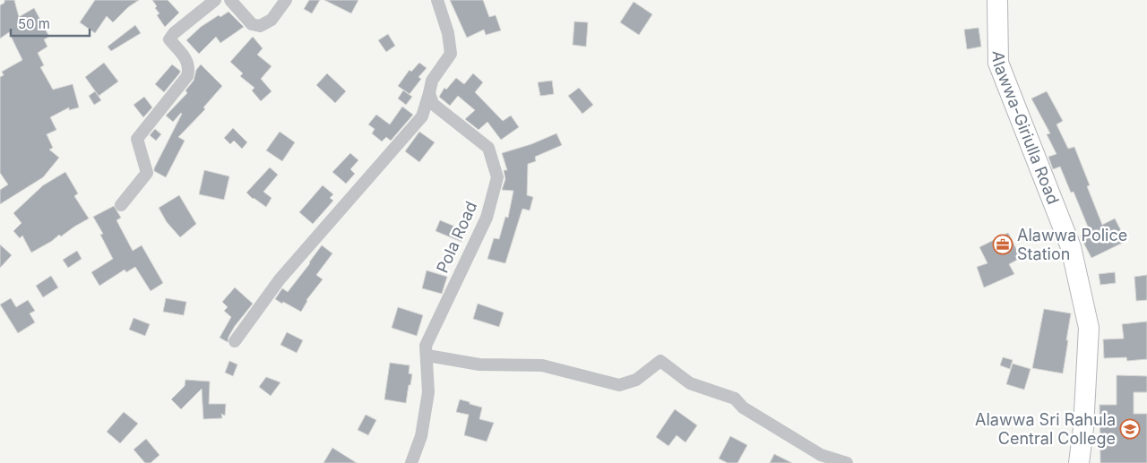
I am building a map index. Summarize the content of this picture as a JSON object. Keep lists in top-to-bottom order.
{
  "streets": {
    "main road": ["Alawwa-Giriulla Road"],
    "street": ["Pola Road"]
  },
  "places": {
    "office": ["Alawwa Police Station"],
    "school or university": ["Alawwa Sri Rahula Central College"]
  },
  "scale_bar": "50 m"
}
